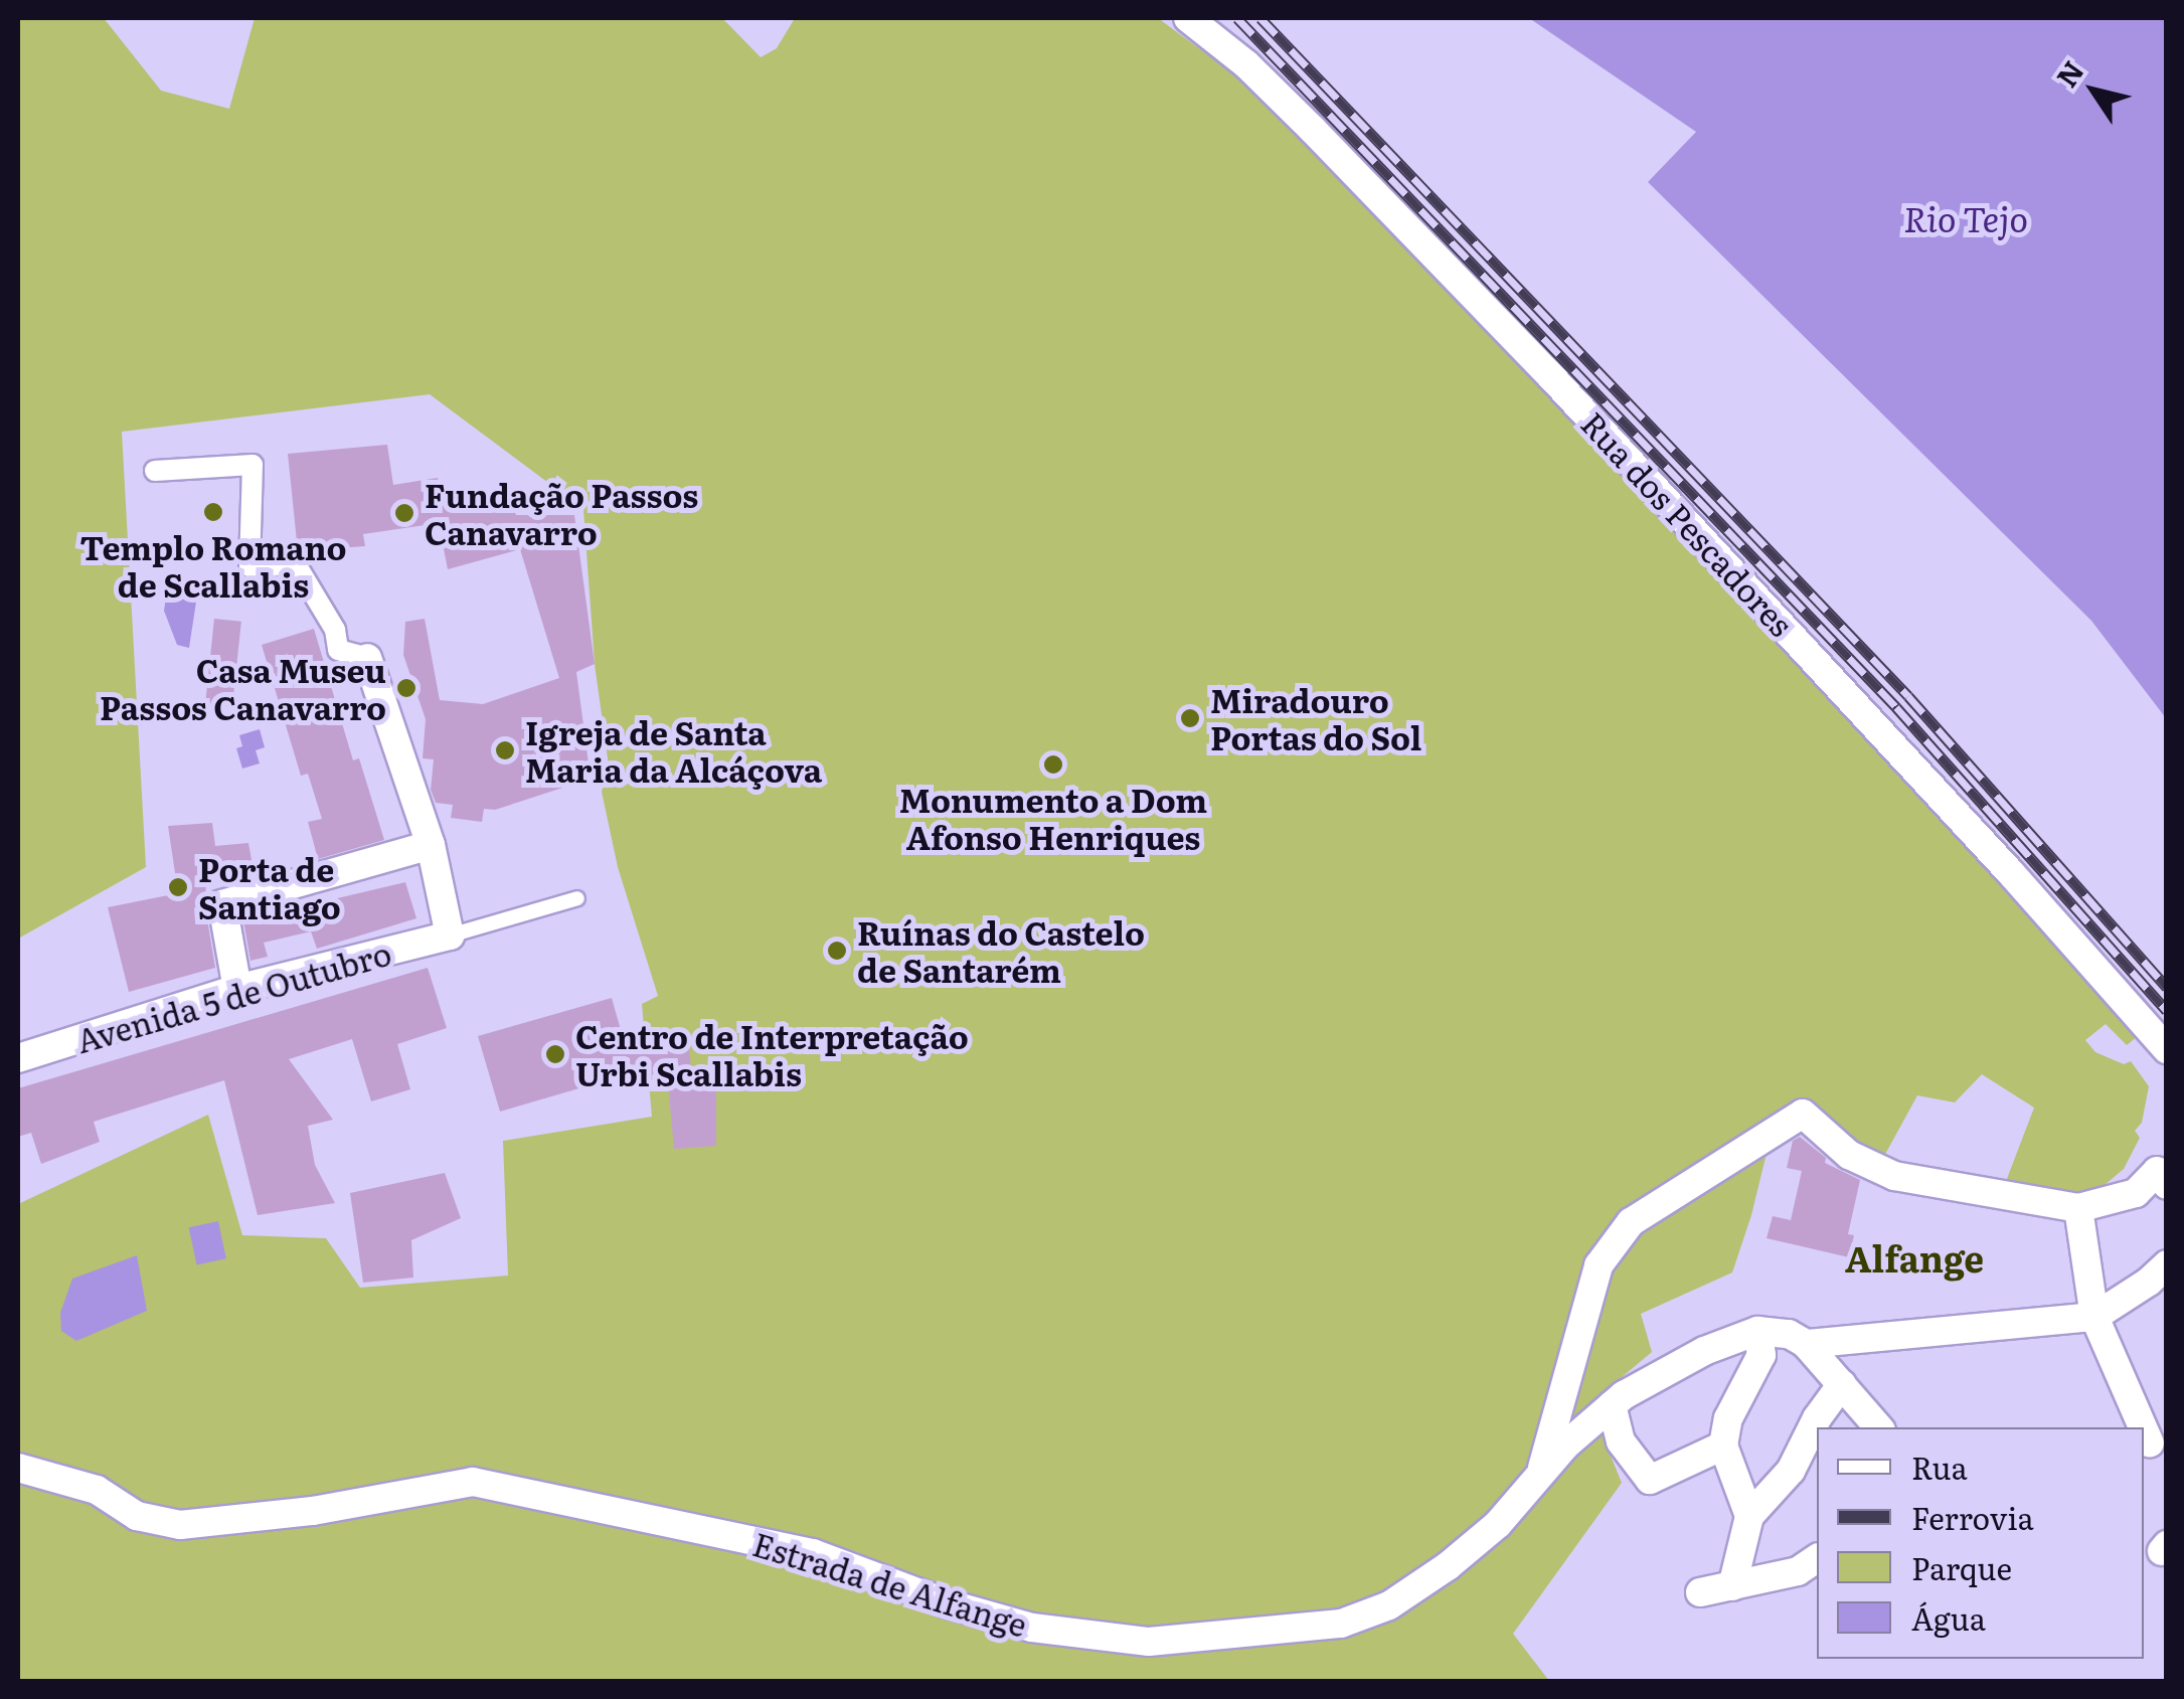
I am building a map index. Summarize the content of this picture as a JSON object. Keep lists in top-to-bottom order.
{
  "streets": {
    "street": ["Rua dos Pescadores", "Avenida 5 de Outubro", "Estrada de Alfange"]
  },
  "districts": ["Alfange"],
  "water": ["Rio Tejo"],
  "places": [
    "Templo Romano de Scallabis",
    "Fundação Passos Canavarro",
    "Casa Museu Passos Canavarro",
    "Miradouro Portas do Sol",
    "Igreja de Santa Maria da Alcáçova",
    "Monumento a Dom Afonso Henriques",
    "Porta de Santiago",
    "Ruínas do Castelo de Santarém",
    "Centro de Interpretação Urbi Scallabis"
  ],
  "legend": [
    "Rua",
    "Ferrovia",
    "Parque",
    "Água"
  ],
  "north": "top left"
}
